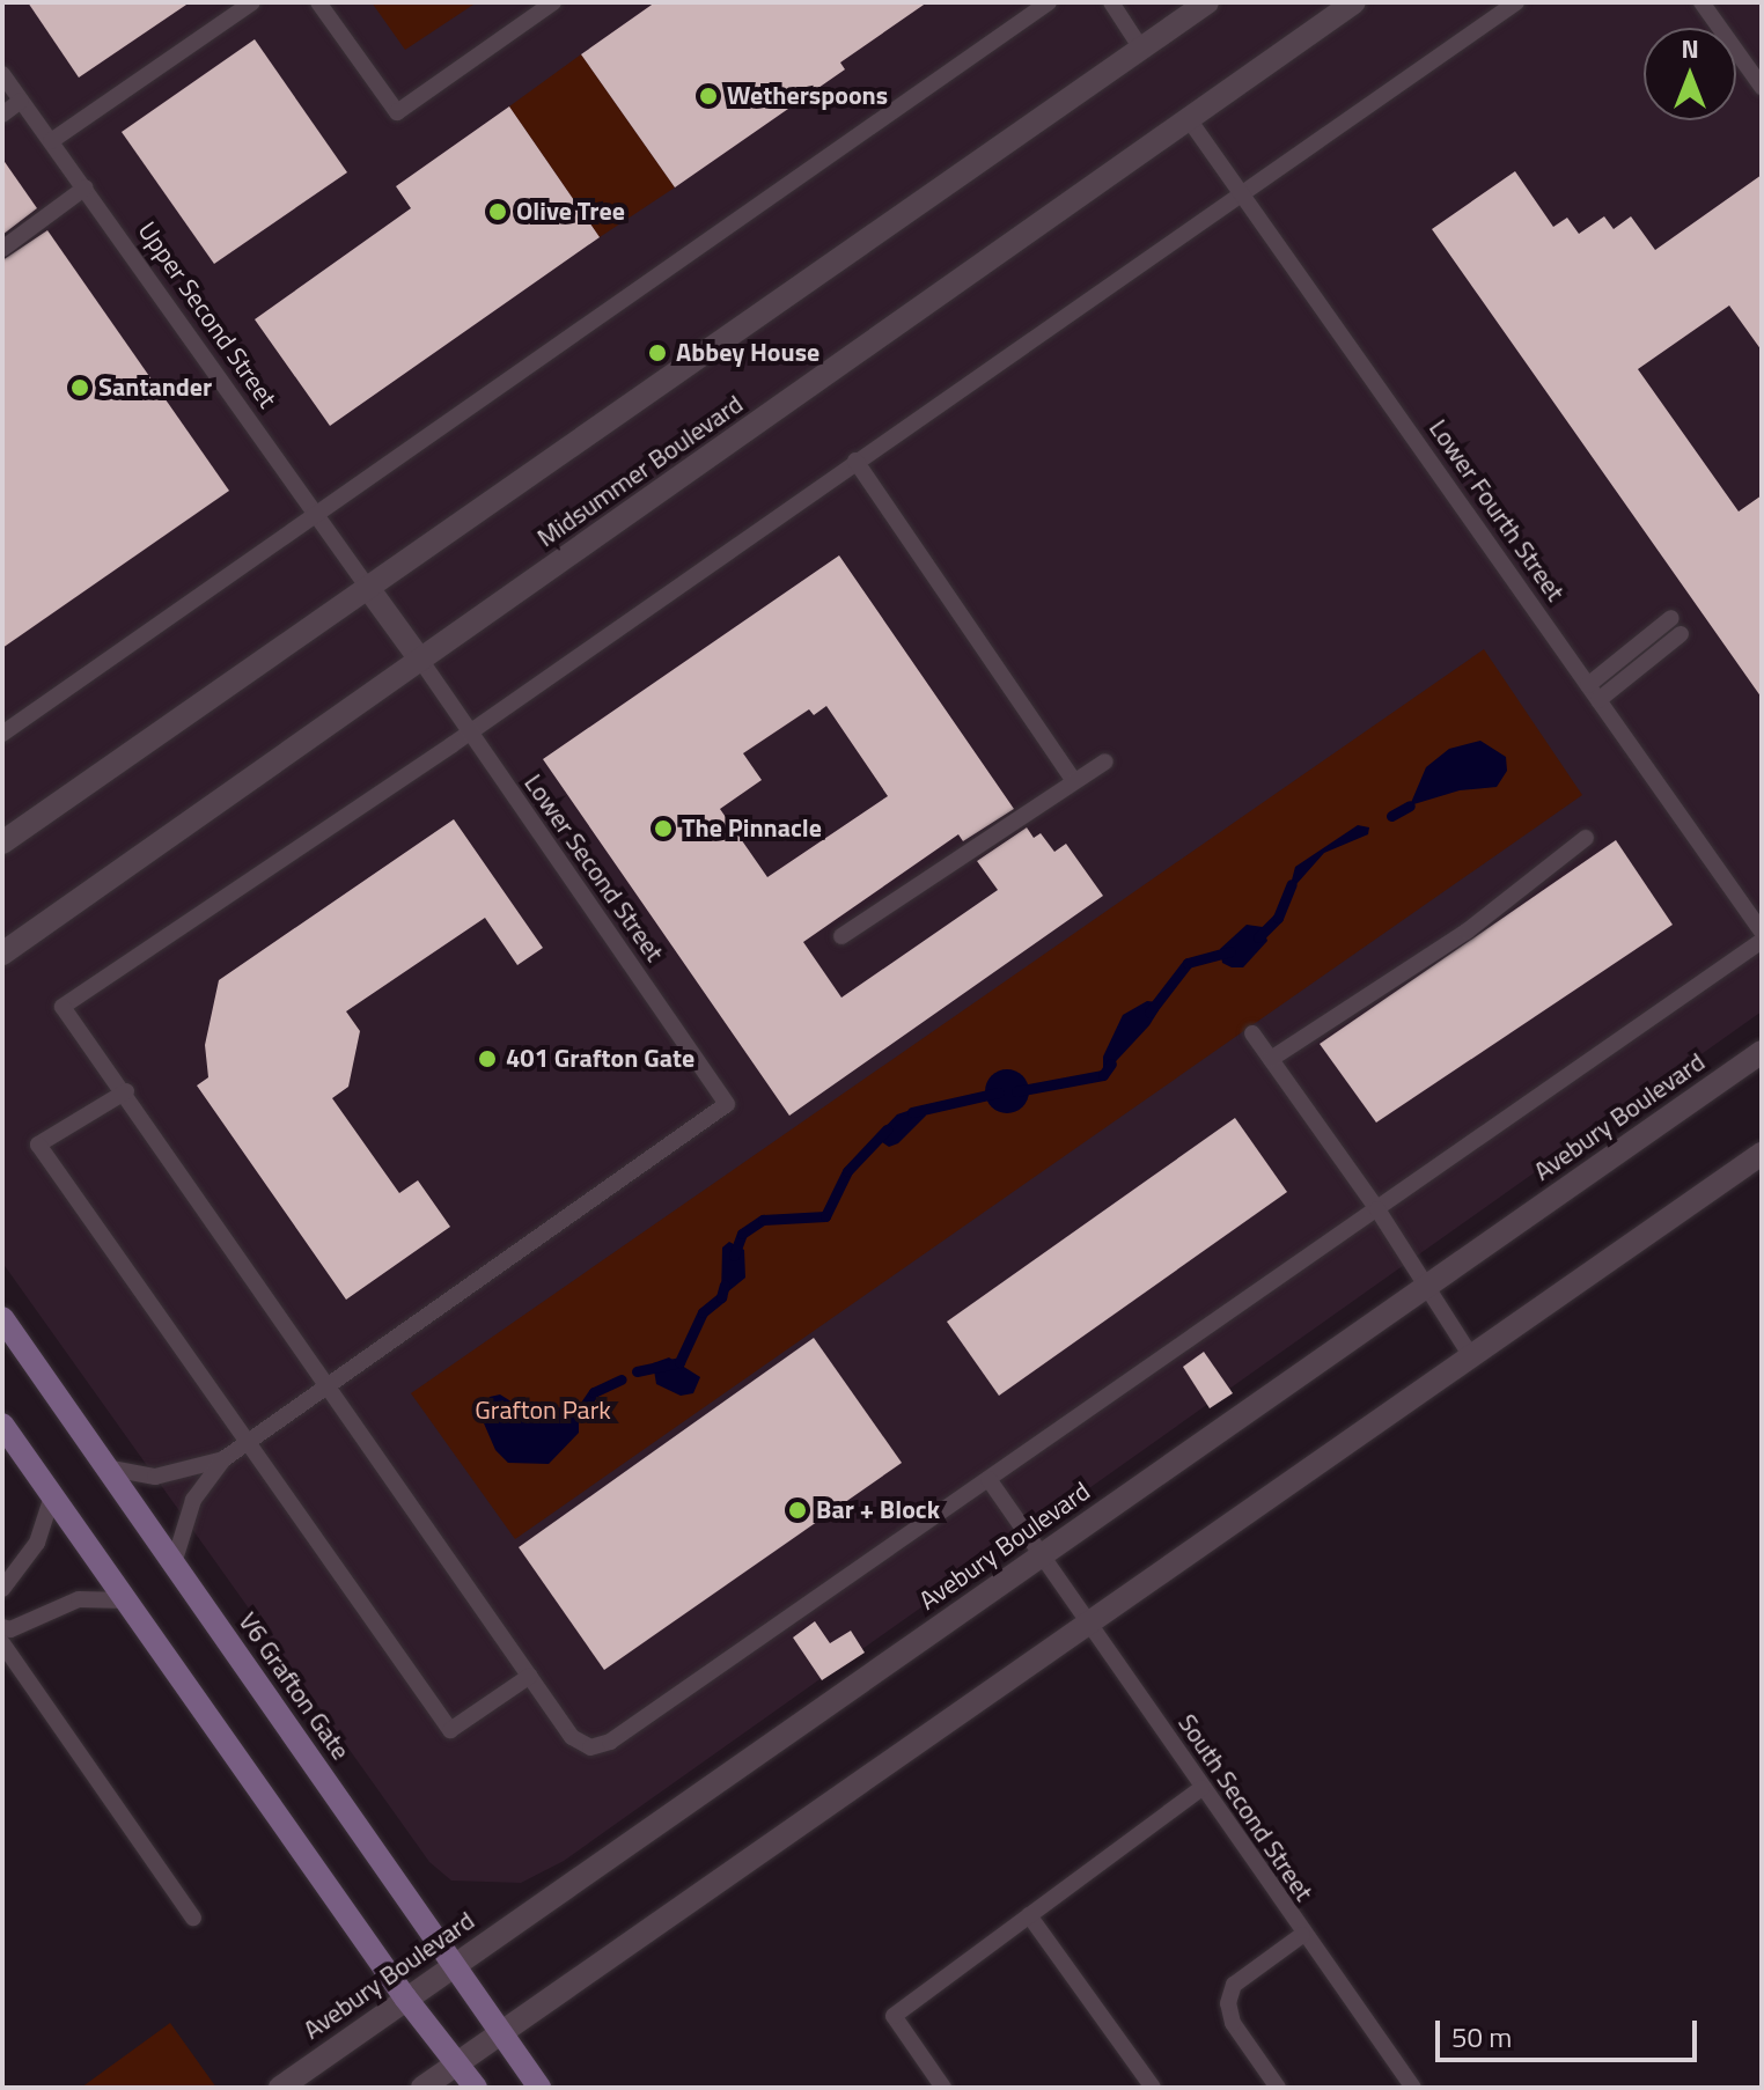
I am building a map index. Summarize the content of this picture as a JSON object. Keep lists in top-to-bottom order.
{
  "streets": {
    "street": ["Midsummer Boulevard", "Avebury Boulevard", "V6 Grafton Gate"],
    "lane": [
      "Upper Second Street",
      "Lower Fourth Street",
      "Lower Second Street",
      "South Second Street"
    ]
  },
  "crossings": [
    ["Midsummer Boulevard", "Lower Fourth Street"],
    ["Midsummer Boulevard", "Lower Second Street"],
    ["Avebury Boulevard", "V6 Grafton Gate"],
    ["Avebury Boulevard", "South Second Street"]
  ],
  "parks": ["Grafton Park"],
  "places": [
    "Wetherspoons",
    "Olive Tree",
    "Abbey House",
    "Santander",
    "The Pinnacle",
    "401 Grafton Gate",
    "Bar + Block"
  ],
  "scale_bar": "50 m",
  "north": "top"
}
